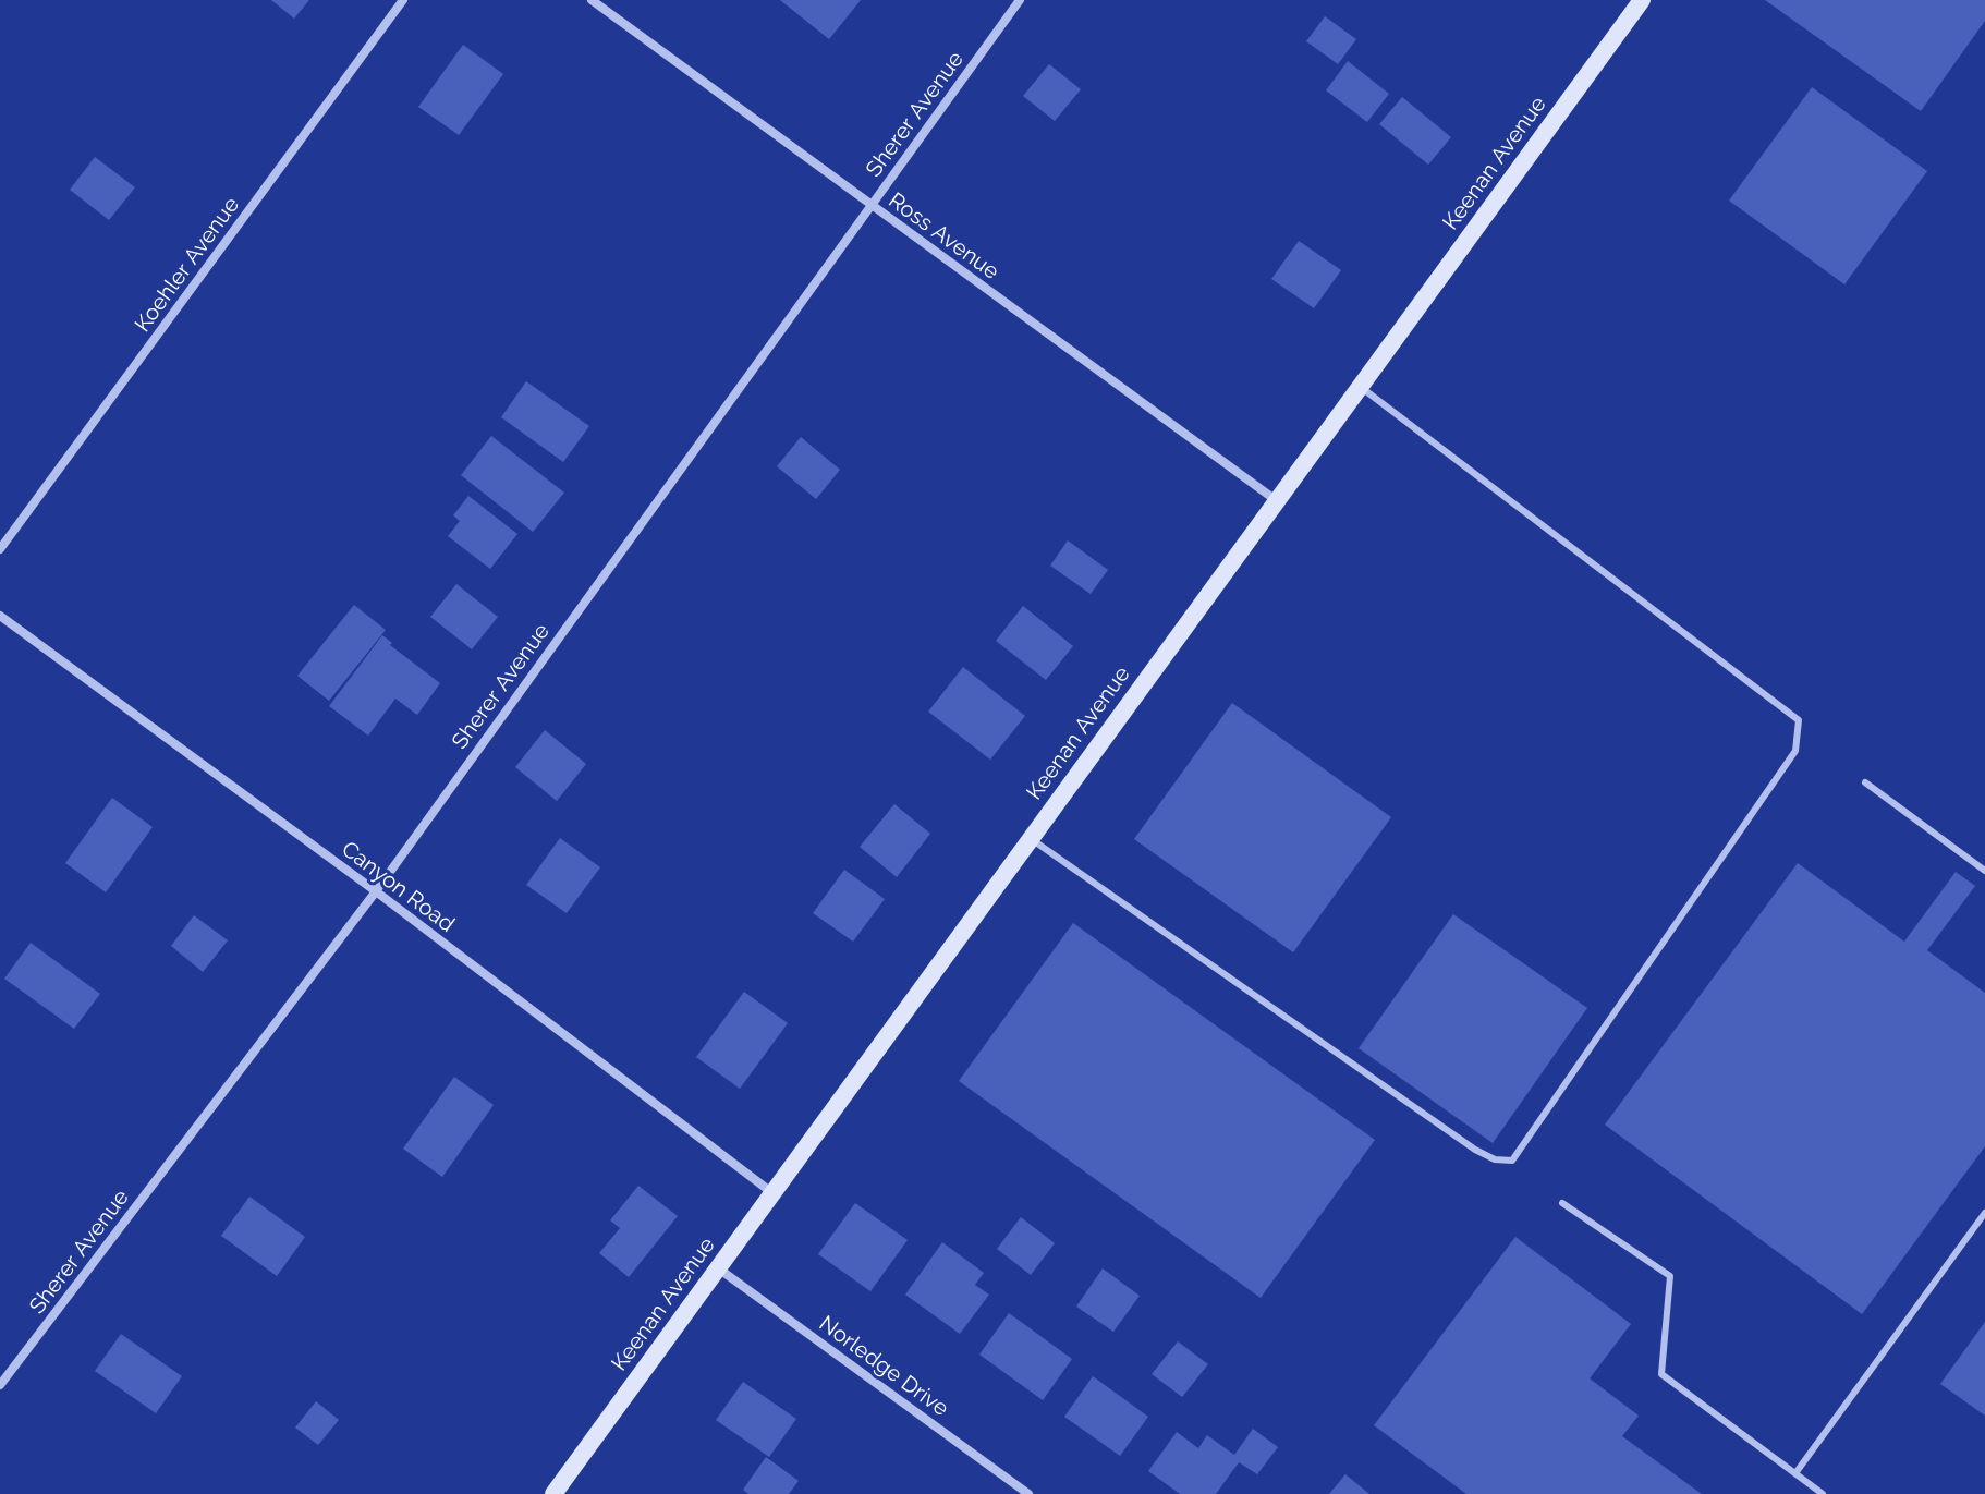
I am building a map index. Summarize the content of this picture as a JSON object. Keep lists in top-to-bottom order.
{
  "streets": {
    "street": [
      "Sherer Avenue",
      "Keenan Avenue",
      "Ross Avenue",
      "Koehler Avenue",
      "Canyon Road",
      "Norledge Drive"
    ]
  },
  "crossings": [
    ["Sherer Avenue", "Ross Avenue"],
    ["Sherer Avenue", "Canyon Road"],
    ["Keenan Avenue", "Ross Avenue"],
    ["Keenan Avenue", "Canyon Road"],
    ["Keenan Avenue", "Norledge Drive"]
  ]
}
